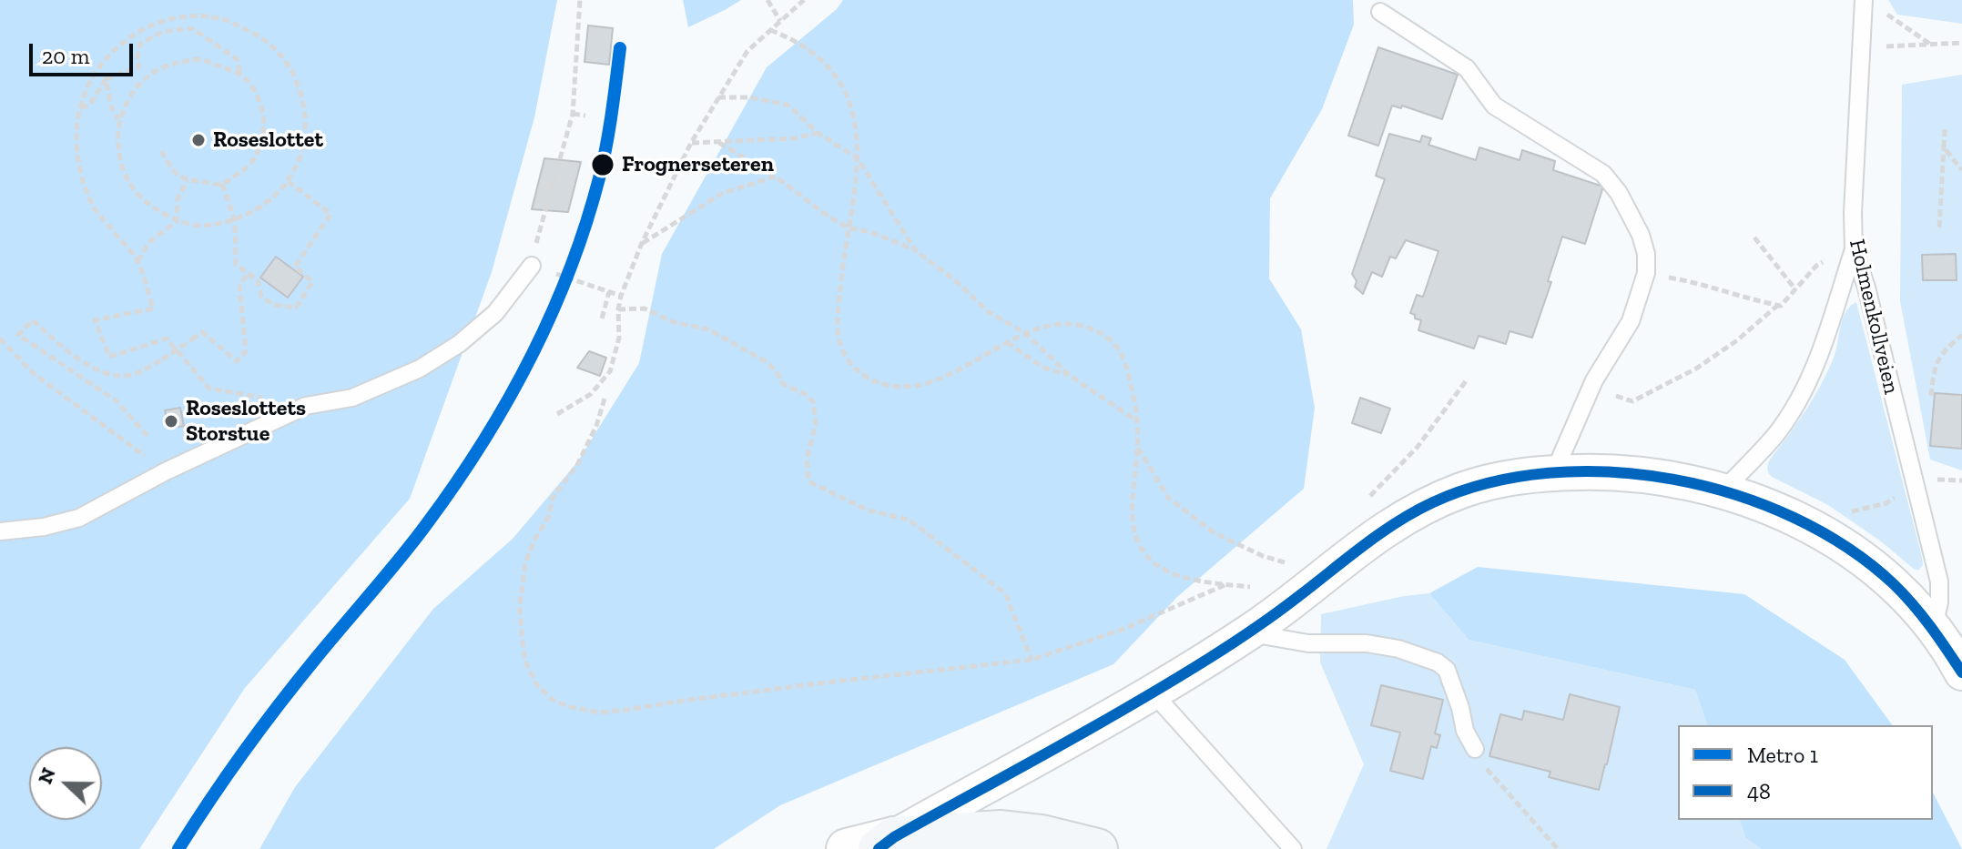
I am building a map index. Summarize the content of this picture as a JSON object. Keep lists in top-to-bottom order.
{
  "streets": {
    "lane": ["Holmenkollveien"]
  },
  "places": ["Roseslottet", "Frognerseteren", "Roseslottets Storstue"],
  "lines": ["metro line 1", "transit line 48"],
  "legend": ["Metro 1", "48"],
  "scale_bar": "20 m",
  "north": "left"
}
